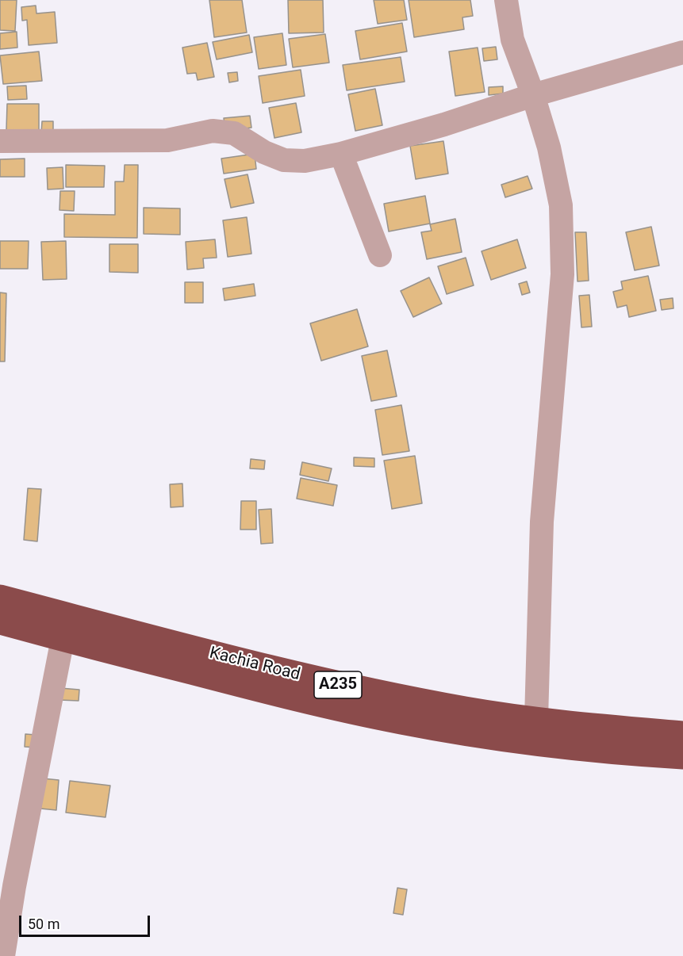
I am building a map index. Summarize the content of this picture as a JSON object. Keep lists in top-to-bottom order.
{
  "streets": {
    "highway": ["Kachia Road", "A235"]
  },
  "scale_bar": "50 m"
}
